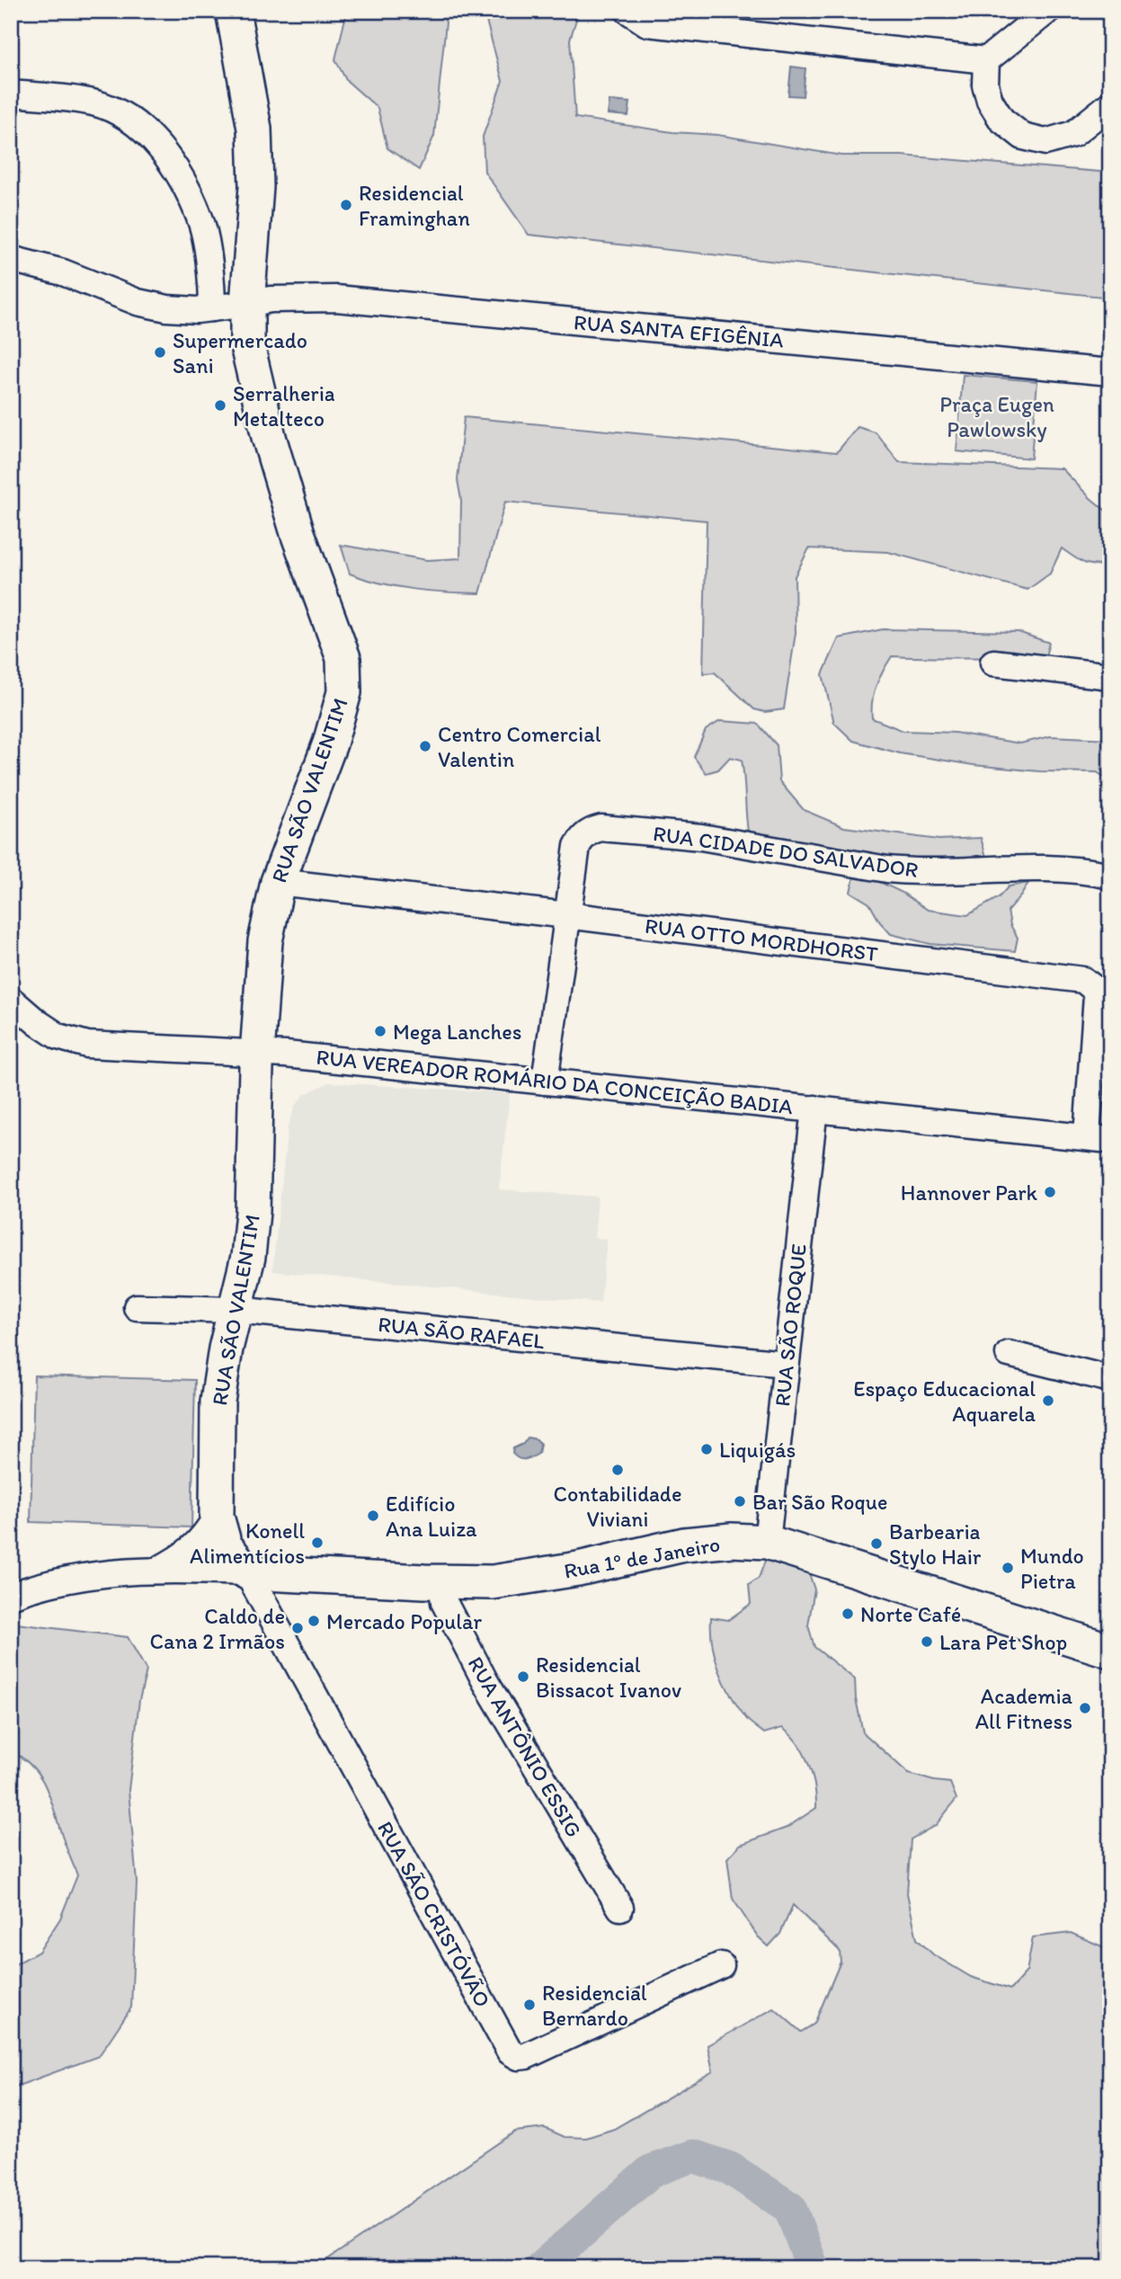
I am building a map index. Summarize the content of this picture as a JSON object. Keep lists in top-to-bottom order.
{
  "streets": {
    "main road": ["RUA SÃO VALENTIM", "Rua 1º de Janeiro"],
    "street": [
      "RUA SANTA EFIGÊNIA",
      "RUA CIDADE DO SALVADOR",
      "RUA OTTO MORDHORST",
      "RUA VEREADOR ROMÁRIO DA CONCEIÇÃO BADIA",
      "RUA SÃO ROQUE",
      "RUA SÃO RAFAEL",
      "RUA ANTÔNIO ESSIG",
      "RUA SÃO CRISTÓVÃO"
    ]
  },
  "crossings": [
    ["RUA SANTA EFIGÊNIA", "RUA SÃO VALENTIM"],
    ["RUA SÃO VALENTIM", "RUA OTTO MORDHORST"],
    ["RUA SÃO VALENTIM", "RUA VEREADOR ROMÁRIO DA CONCEIÇÃO BADIA"],
    ["RUA SÃO VALENTIM", "RUA SÃO RAFAEL"],
    ["RUA SÃO VALENTIM", "Rua 1º de Janeiro"],
    ["RUA SÃO VALENTIM", "RUA SÃO CRISTÓVÃO"],
    ["RUA CIDADE DO SALVADOR", "RUA OTTO MORDHORST"],
    ["RUA CIDADE DO SALVADOR", "RUA VEREADOR ROMÁRIO DA CONCEIÇÃO BADIA"],
    ["RUA OTTO MORDHORST", "RUA VEREADOR ROMÁRIO DA CONCEIÇÃO BADIA"],
    ["RUA VEREADOR ROMÁRIO DA CONCEIÇÃO BADIA", "RUA SÃO ROQUE"],
    ["RUA SÃO ROQUE", "RUA SÃO RAFAEL"],
    ["RUA SÃO ROQUE", "Rua 1º de Janeiro"],
    ["Rua 1º de Janeiro", "RUA ANTÔNIO ESSIG"],
    ["Rua 1º de Janeiro", "RUA SÃO CRISTÓVÃO"]
  ],
  "parks": ["Praça Eugen Pawlowsky"],
  "places": [
    "Residencial Framinghan",
    "Supermercado Sani",
    "Serralheria Metalteco",
    "Centro Comercial Valentin",
    "Mega Lanches",
    "Hannover Park",
    "Espaço Educacional Aquarela",
    "Liquigás",
    "Contabilidade Viviani",
    "Bar São Roque",
    "Edifício Ana Luiza",
    "Konell Alimentícios",
    "Barbearia Stylo Hair",
    "Mundo Pietra",
    "Norte Café",
    "Mercado Popular",
    "Caldo de Cana 2 Irmãos",
    "Lara Pet Shop",
    "Residencial Bissacot Ivanov",
    "Academia All Fitness",
    "Residencial Bernardo"
  ]
}
